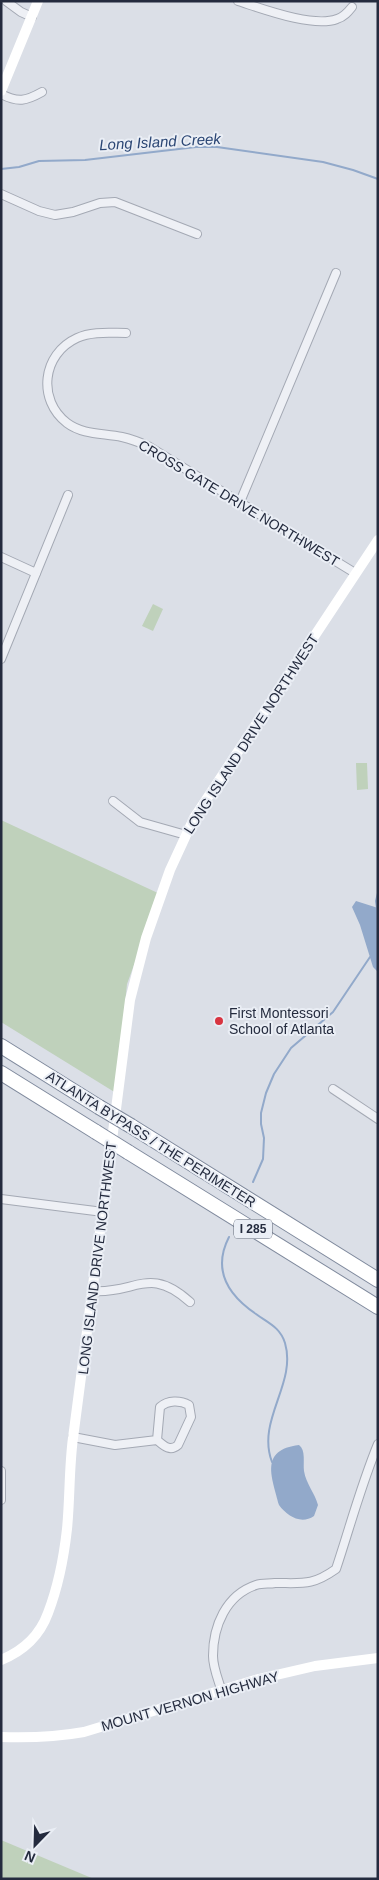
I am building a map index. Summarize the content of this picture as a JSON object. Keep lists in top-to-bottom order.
{
  "streets": {
    "highway": ["ATLANTA BYPASS / THE PERIMETER", "I 285"],
    "street": ["CROSS GATE DRIVE NORTHWEST", "LONG ISLAND DRIVE NORTHWEST", "MOUNT VERNON HIGHWAY"]
  },
  "crossings": [
    ["CROSS GATE DRIVE NORTHWEST", "LONG ISLAND DRIVE NORTHWEST"]
  ],
  "water": ["Long Island Creek"],
  "places": ["First Montessori School of Atlanta"],
  "north": "bottom left"
}
